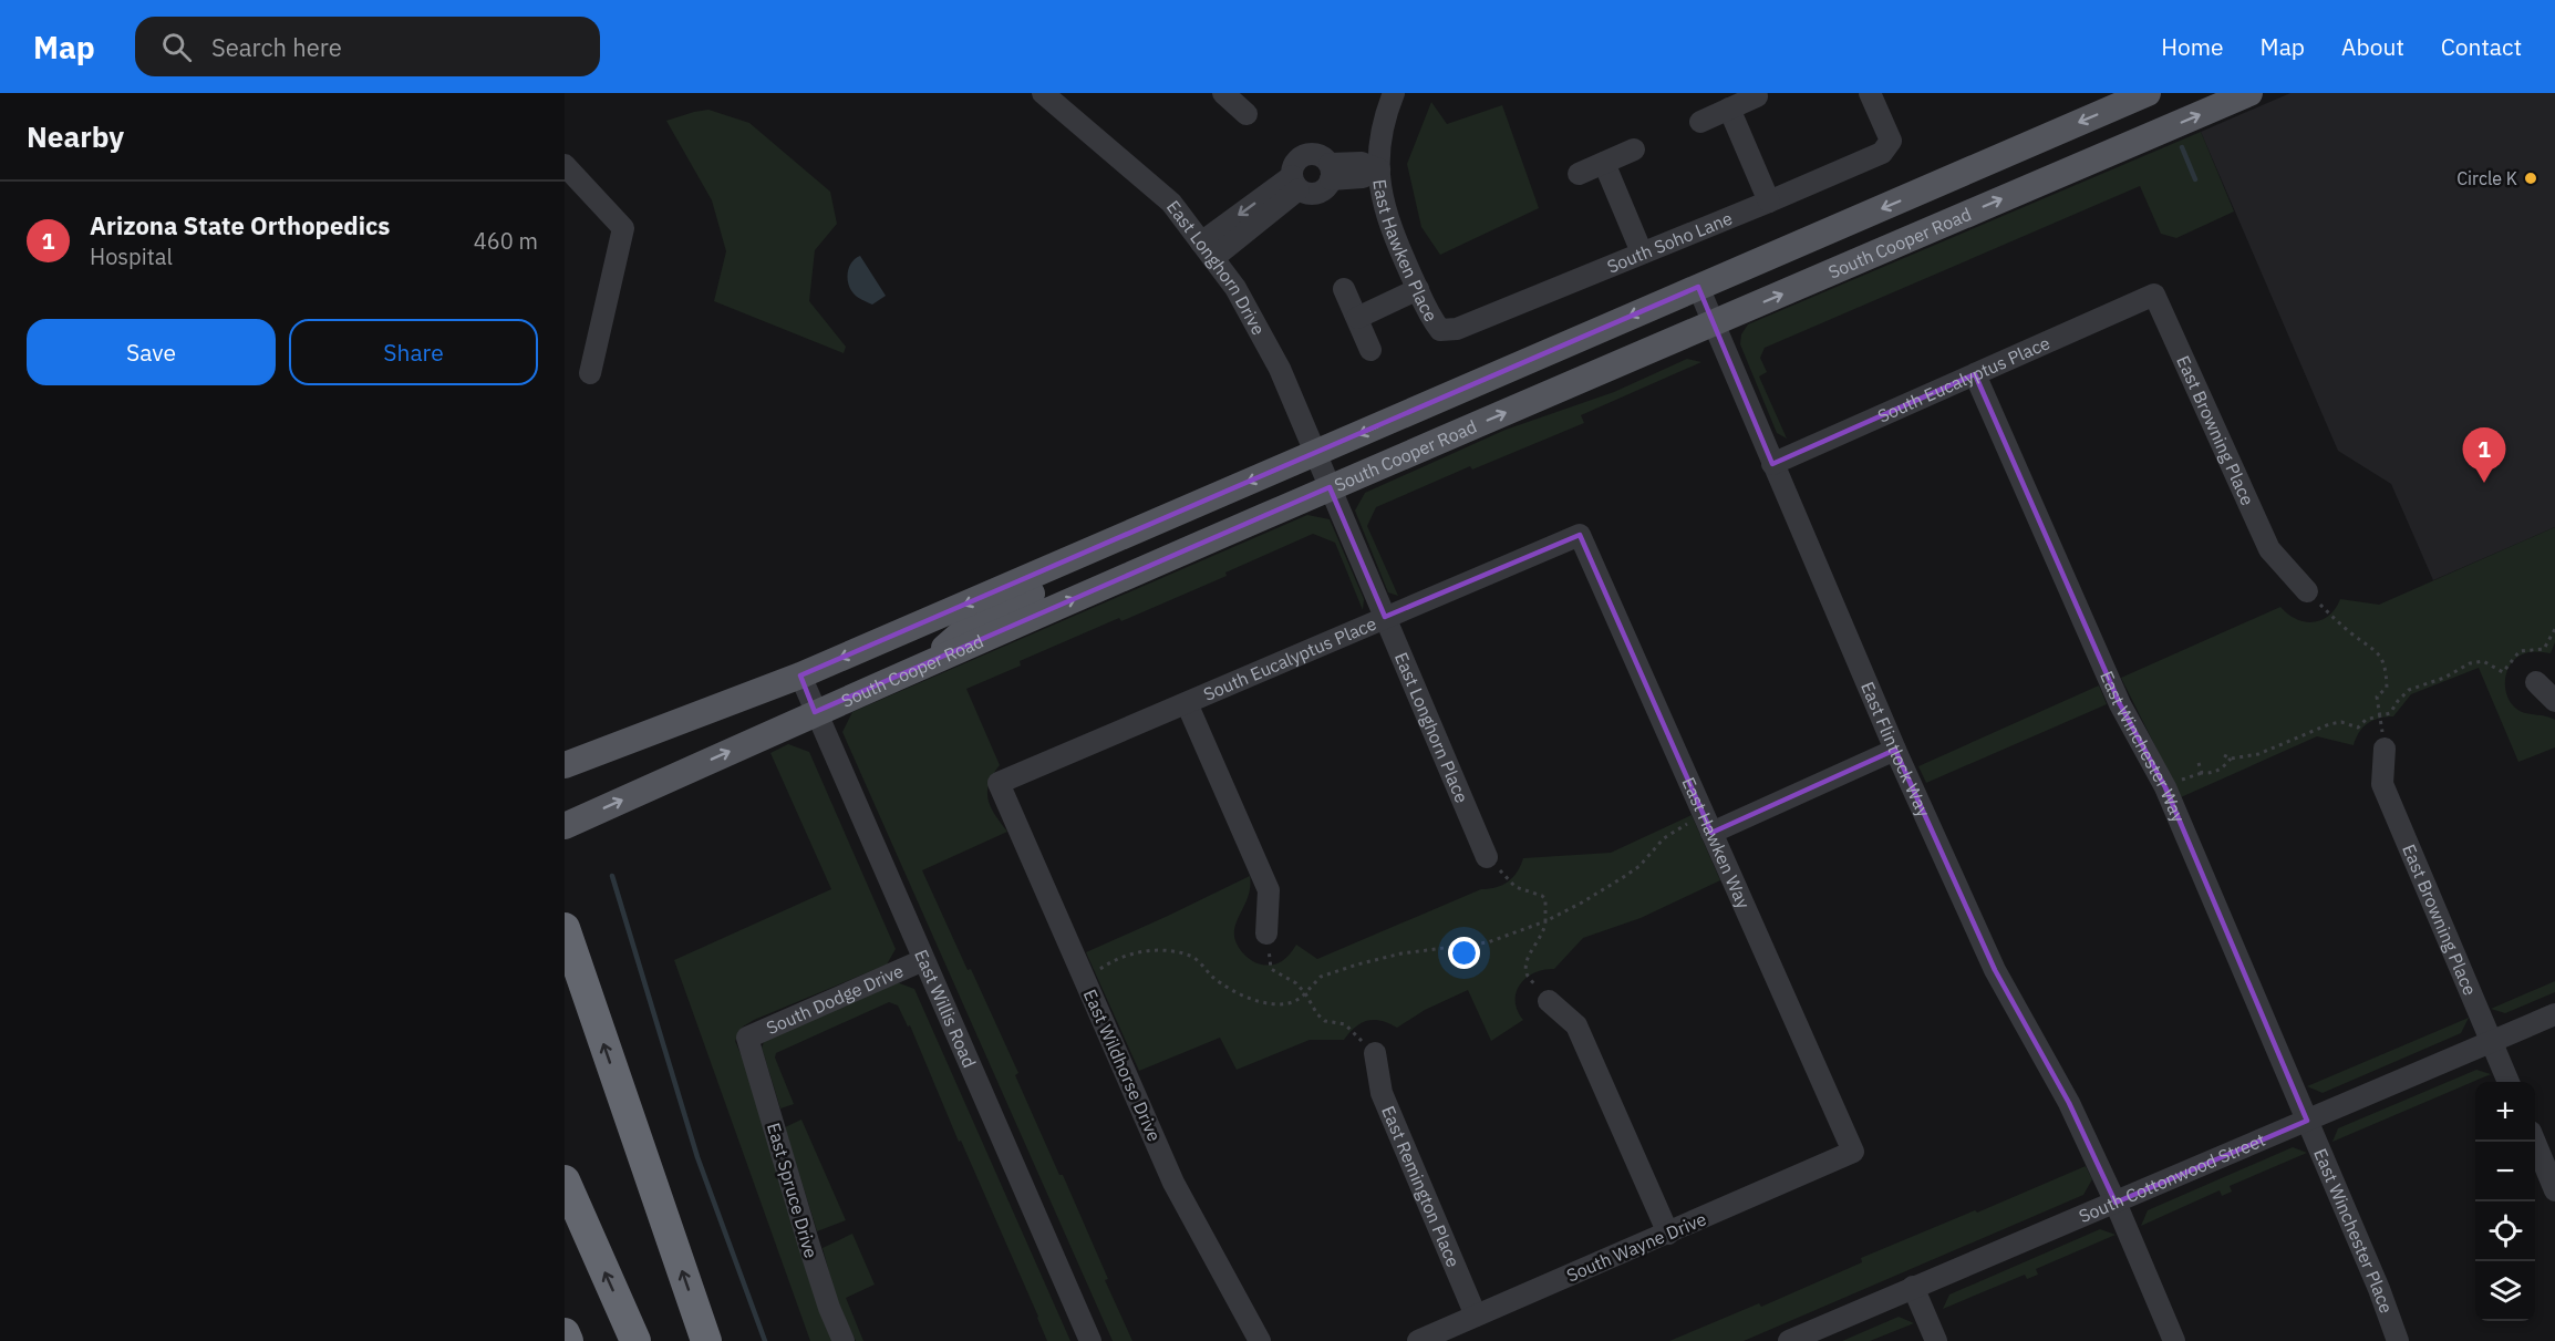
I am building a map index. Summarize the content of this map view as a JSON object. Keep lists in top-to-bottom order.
{
  "streets": {
    "main road": ["South Cooper Road"],
    "street": [
      "South Soho Lane",
      "East Hawken Place",
      "East Longhorn Drive",
      "South Eucalyptus Place",
      "East Browning Place",
      "East Longhorn Place",
      "East Winchester Way",
      "East Flintlock Way",
      "East Hawken Way",
      "South Dodge Drive",
      "East Willis Road",
      "East Wildhorse Drive",
      "South Cottonwood Street",
      "East Remington Place",
      "East Spruce Drive",
      "East Winchester Place",
      "South Wayne Drive"
    ]
  },
  "crossings": [
    ["South Soho Lane", "East Hawken Place"],
    ["South Cooper Road", "East Longhorn Drive"],
    ["South Cooper Road", "East Longhorn Place"],
    ["South Cooper Road", "East Flintlock Way"],
    ["South Cooper Road", "East Willis Road"],
    ["East Longhorn Drive", "East Longhorn Place"],
    ["South Eucalyptus Place", "East Browning Place"],
    ["South Eucalyptus Place", "East Longhorn Place"],
    ["South Eucalyptus Place", "East Winchester Way"],
    ["South Eucalyptus Place", "East Flintlock Way"],
    ["South Eucalyptus Place", "East Hawken Way"],
    ["South Eucalyptus Place", "East Wildhorse Drive"],
    ["East Browning Place", "South Cottonwood Street"],
    ["East Winchester Way", "South Cottonwood Street"],
    ["East Winchester Way", "East Winchester Place"],
    ["East Flintlock Way", "South Cottonwood Street"],
    ["East Hawken Way", "South Wayne Drive"],
    ["South Dodge Drive", "East Willis Road"],
    ["South Dodge Drive", "East Spruce Drive"],
    ["South Cottonwood Street", "East Winchester Place"],
    ["East Remington Place", "South Wayne Drive"]
  ],
  "places": ["Circle K"],
  "page": {
    "header": "Map",
    "search": "Search here",
    "nav": [
      "Home",
      "Map",
      "About",
      "Contact"
    ],
    "heading": "Nearby",
    "list": [
      {
        "mark": "1",
        "name": "Arizona State Orthopedics",
        "note": "Hospital",
        "value": "460 m"
      }
    ],
    "buttons": ["Save", "Share"],
    "pins": "1",
    "map_buttons": ["+", "−"]
  }
}
